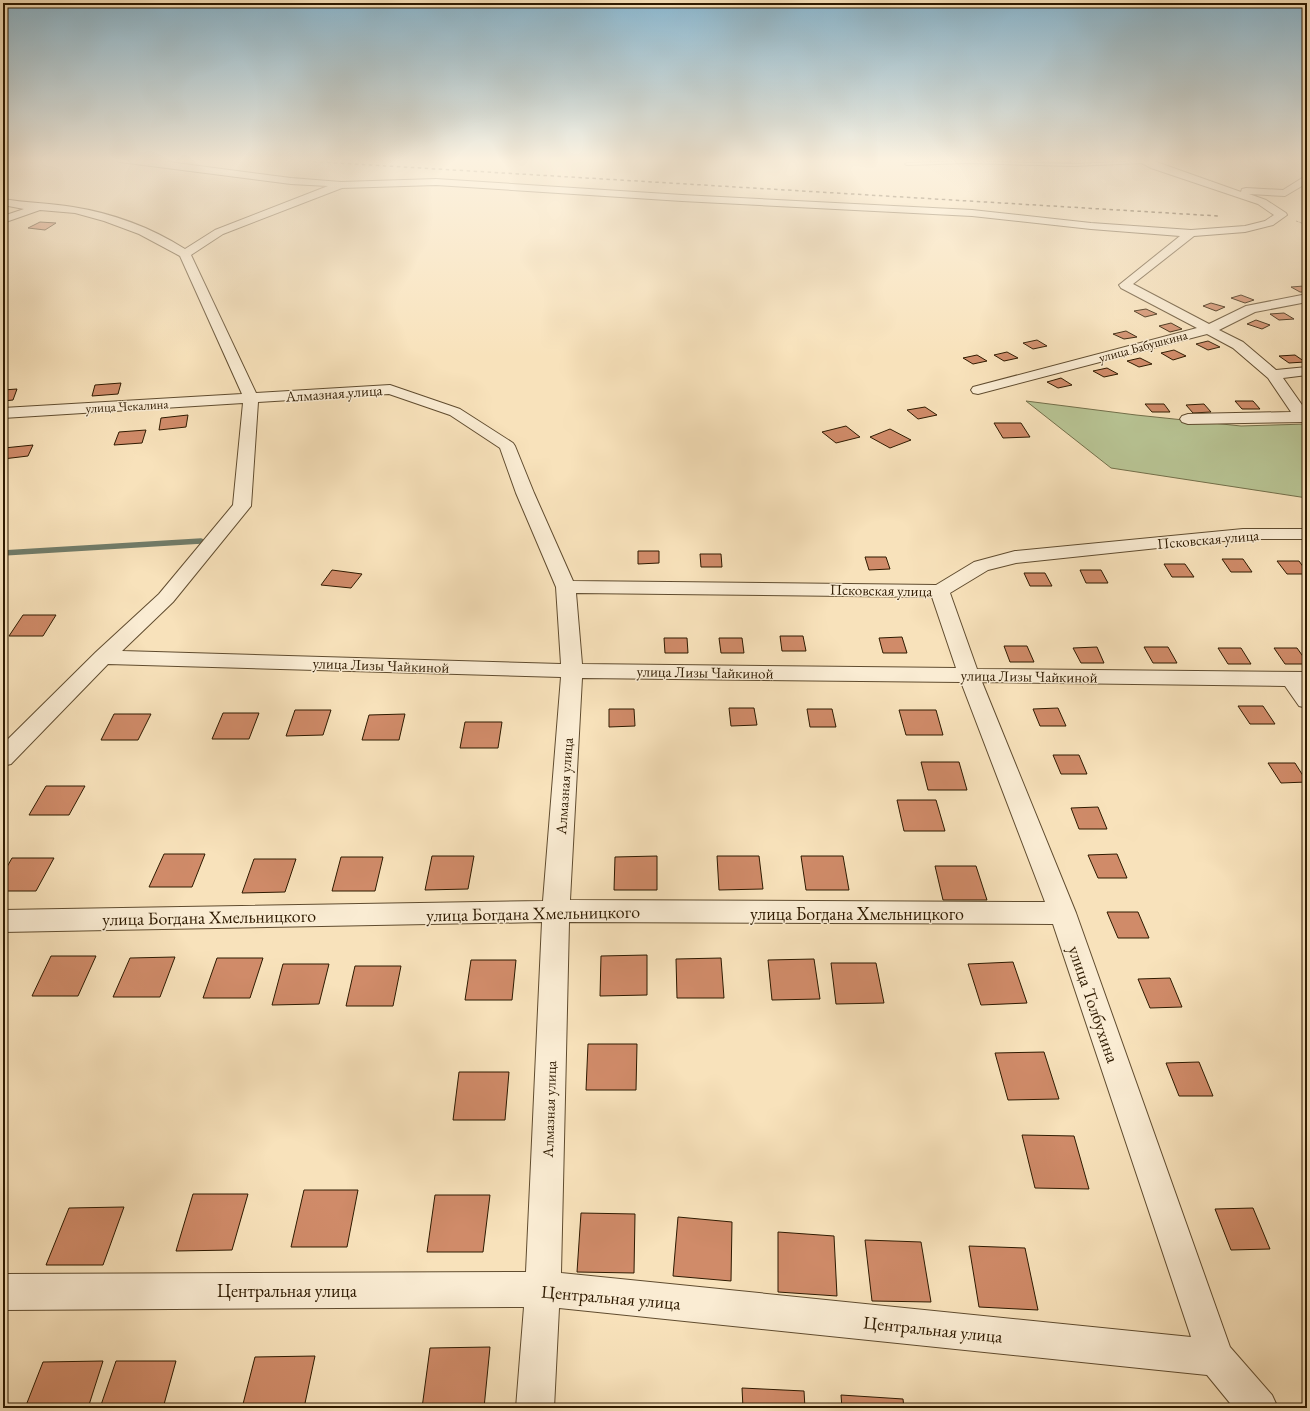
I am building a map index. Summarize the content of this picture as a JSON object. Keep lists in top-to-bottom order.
{
  "streets": {
    "street": [
      "улица Бабушкина",
      "Алмазная улица",
      "улица Чекалина",
      "Псковская улица",
      "улица Лизы Чайкиной",
      "улица Богдана Хмельницкого",
      "улица Толбухина",
      "Центральная улица"
    ]
  },
  "crossings": [
    ["Алмазная улица", "улица Чекалина"],
    ["Алмазная улица", "Псковская улица"],
    ["Алмазная улица", "улица Лизы Чайкиной"],
    ["Алмазная улица", "улица Богдана Хмельницкого"],
    ["Алмазная улица", "Центральная улица"],
    ["Псковская улица", "улица Толбухина"],
    ["улица Лизы Чайкиной", "улица Толбухина"],
    ["улица Богдана Хмельницкого", "улица Толбухина"],
    ["улица Толбухина", "Центральная улица"]
  ]
}
